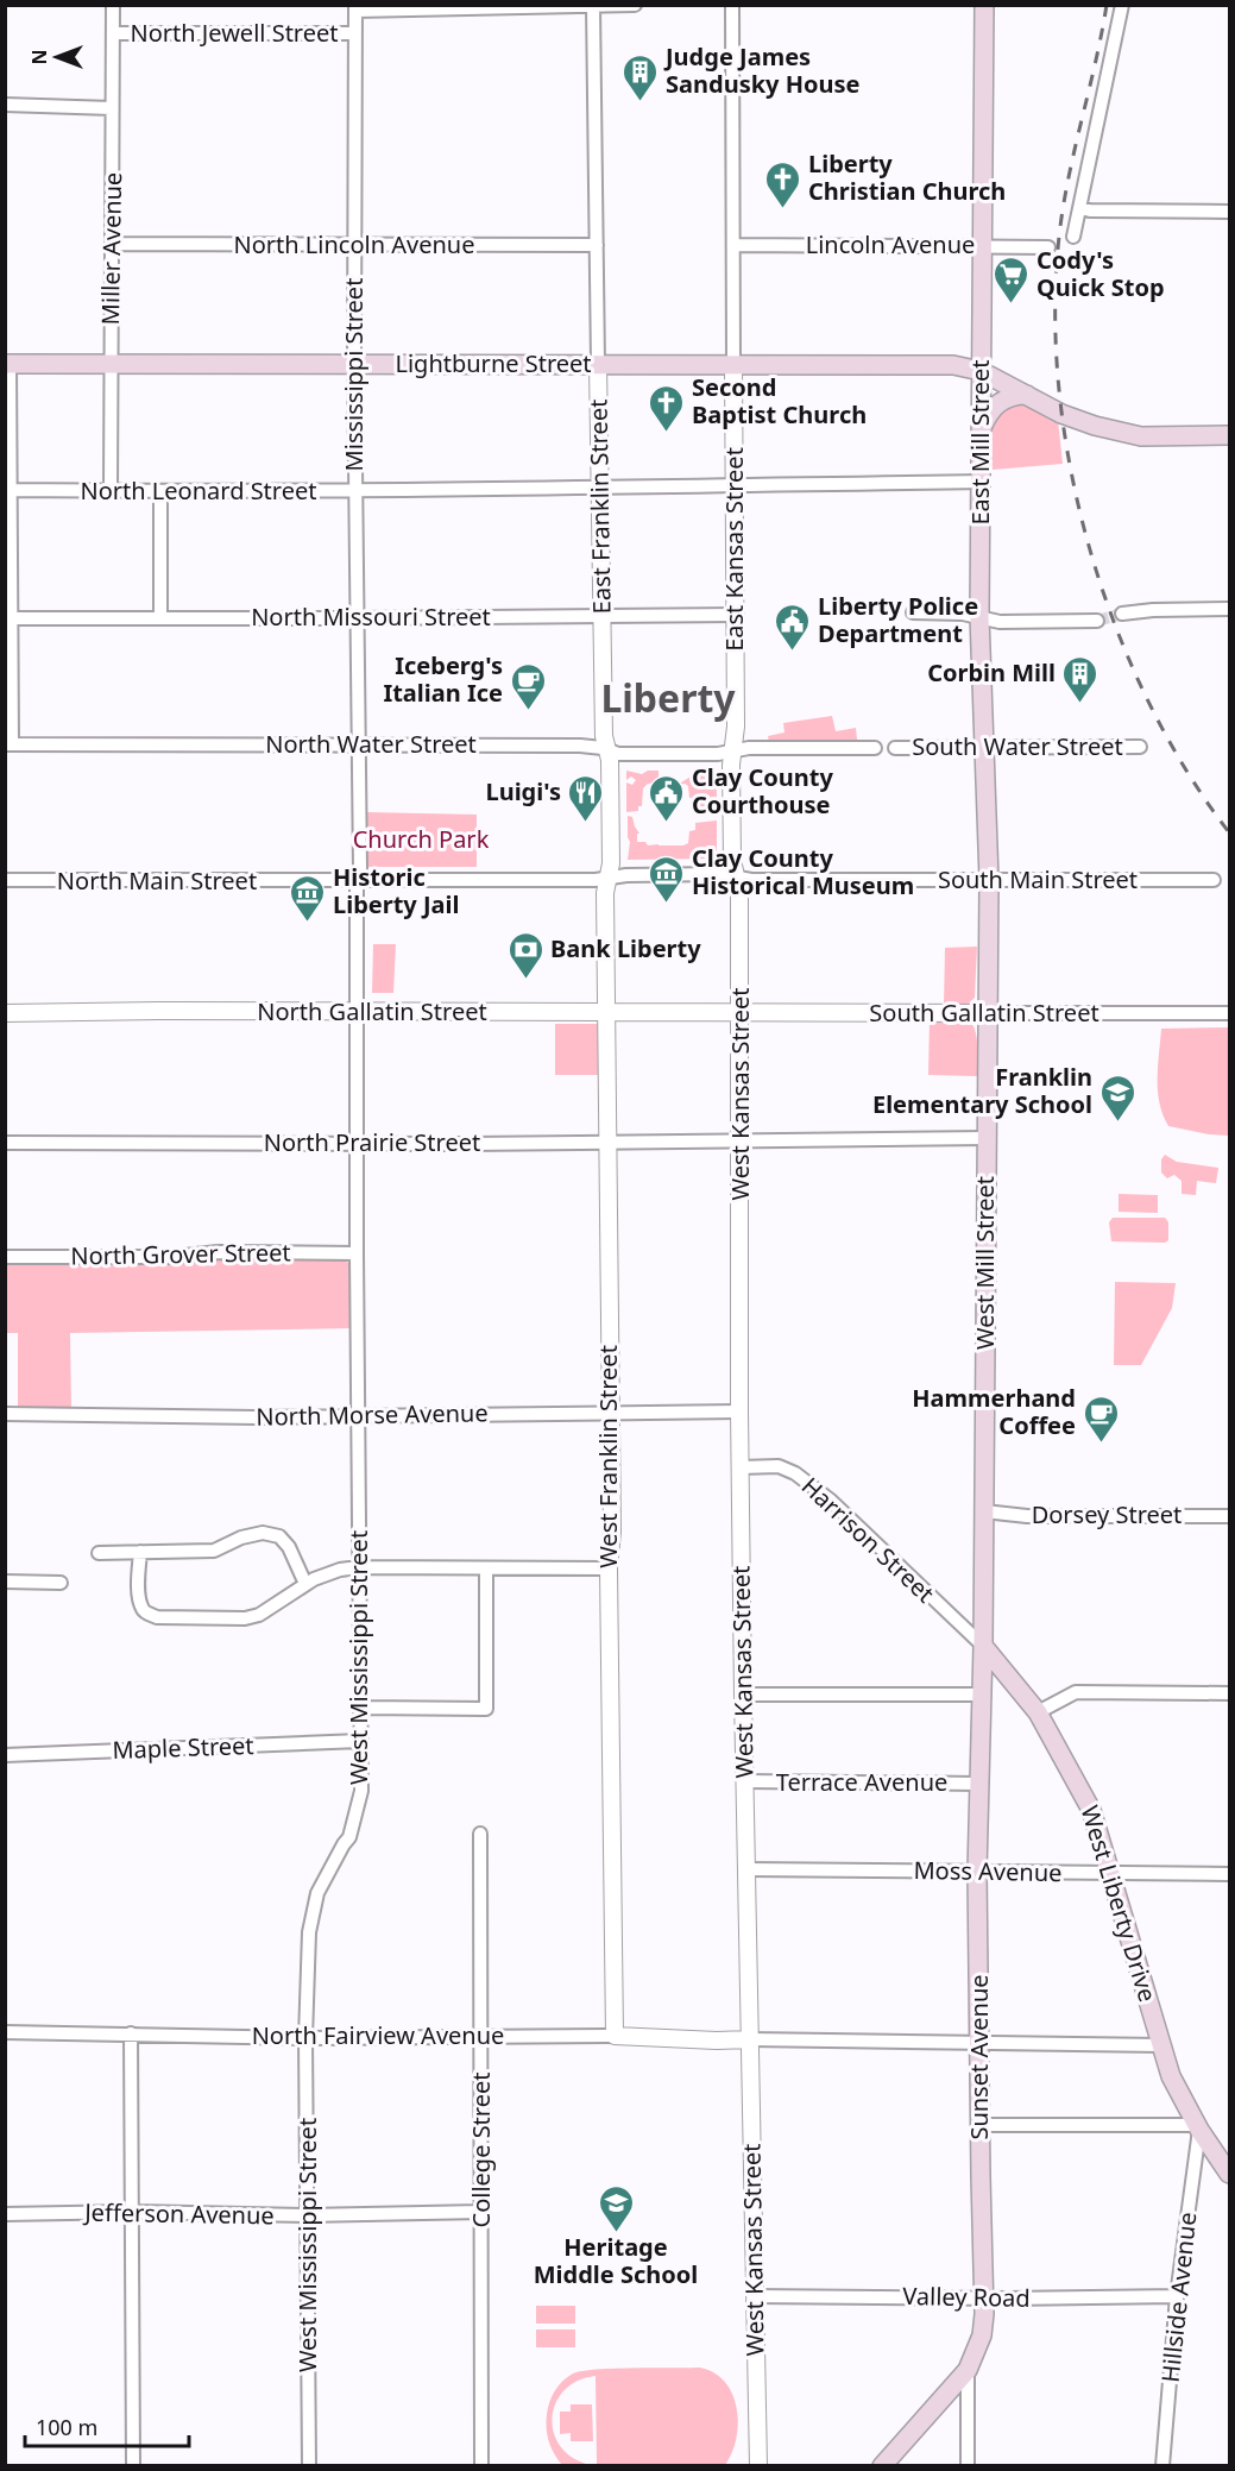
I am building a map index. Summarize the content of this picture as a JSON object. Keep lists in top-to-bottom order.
{
  "streets": {
    "main road": [
      "Lightburne Street",
      "East Mill Street",
      "West Mill Street",
      "West Liberty Drive",
      "Sunset Avenue"
    ],
    "street": [
      "North Jewell Street",
      "North Lincoln Avenue",
      "Lincoln Avenue",
      "Miller Avenue",
      "Mississippi Street",
      "North Leonard Street",
      "East Franklin Street",
      "East Kansas Street",
      "North Missouri Street",
      "North Water Street",
      "South Water Street",
      "South Main Street",
      "North Main Street",
      "North Gallatin Street",
      "South Gallatin Street",
      "West Kansas Street",
      "North Prairie Street",
      "North Grover Street",
      "North Morse Avenue",
      "West Franklin Street",
      "Dorsey Street",
      "Harrison Street",
      "West Mississippi Street",
      "Maple Street",
      "Terrace Avenue",
      "Moss Avenue",
      "North Fairview Avenue",
      "College Street",
      "Jefferson Avenue",
      "Valley Road",
      "Hillside Avenue"
    ]
  },
  "crossings": [
    ["North Jewell Street", "Miller Avenue"],
    ["North Jewell Street", "Mississippi Street"],
    ["North Jewell Street", "East Franklin Street"],
    ["North Lincoln Avenue", "Miller Avenue"],
    ["North Lincoln Avenue", "Mississippi Street"],
    ["North Lincoln Avenue", "East Franklin Street"],
    ["Lincoln Avenue", "East Mill Street"],
    ["Lincoln Avenue", "East Kansas Street"],
    ["Miller Avenue", "Lightburne Street"],
    ["Miller Avenue", "North Leonard Street"],
    ["Lightburne Street", "Mississippi Street"],
    ["Lightburne Street", "East Mill Street"],
    ["Lightburne Street", "East Franklin Street"],
    ["Lightburne Street", "East Kansas Street"],
    ["Mississippi Street", "North Leonard Street"],
    ["Mississippi Street", "North Missouri Street"],
    ["Mississippi Street", "North Water Street"],
    ["Mississippi Street", "North Main Street"],
    ["Mississippi Street", "West Mississippi Street"],
    ["East Mill Street", "North Leonard Street"],
    ["East Mill Street", "South Water Street"],
    ["East Mill Street", "South Main Street"],
    ["East Mill Street", "West Mill Street"],
    ["North Leonard Street", "East Franklin Street"],
    ["North Leonard Street", "East Kansas Street"],
    ["East Franklin Street", "North Missouri Street"],
    ["East Franklin Street", "North Water Street"],
    ["East Franklin Street", "North Main Street"],
    ["East Franklin Street", "West Franklin Street"],
    ["East Kansas Street", "North Missouri Street"],
    ["East Kansas Street", "North Water Street"],
    ["East Kansas Street", "South Main Street"],
    ["East Kansas Street", "North Main Street"],
    ["East Kansas Street", "West Kansas Street"],
    ["South Main Street", "North Main Street"],
    ["South Main Street", "West Kansas Street"],
    ["South Main Street", "West Mill Street"],
    ["North Main Street", "West Kansas Street"],
    ["North Main Street", "West Franklin Street"],
    ["North Main Street", "West Mississippi Street"],
    ["North Gallatin Street", "South Gallatin Street"],
    ["North Gallatin Street", "West Kansas Street"],
    ["North Gallatin Street", "West Franklin Street"],
    ["North Gallatin Street", "West Mississippi Street"],
    ["South Gallatin Street", "West Kansas Street"],
    ["South Gallatin Street", "West Mill Street"],
    ["West Kansas Street", "North Prairie Street"],
    ["West Kansas Street", "North Morse Avenue"],
    ["West Kansas Street", "Harrison Street"],
    ["West Kansas Street", "Terrace Avenue"],
    ["West Kansas Street", "Moss Avenue"],
    ["West Kansas Street", "North Fairview Avenue"],
    ["West Kansas Street", "Valley Road"],
    ["North Prairie Street", "West Mill Street"],
    ["North Prairie Street", "West Franklin Street"],
    ["North Prairie Street", "West Mississippi Street"],
    ["North Grover Street", "West Mississippi Street"],
    ["West Mill Street", "Dorsey Street"],
    ["West Mill Street", "Harrison Street"],
    ["West Mill Street", "West Liberty Drive"],
    ["West Mill Street", "Sunset Avenue"],
    ["North Morse Avenue", "West Franklin Street"],
    ["North Morse Avenue", "West Mississippi Street"],
    ["West Franklin Street", "North Fairview Avenue"],
    ["Harrison Street", "West Liberty Drive"],
    ["Harrison Street", "Sunset Avenue"],
    ["West Mississippi Street", "Maple Street"],
    ["West Mississippi Street", "North Fairview Avenue"],
    ["West Mississippi Street", "Jefferson Avenue"],
    ["Terrace Avenue", "Sunset Avenue"],
    ["Moss Avenue", "West Liberty Drive"],
    ["Moss Avenue", "Sunset Avenue"],
    ["West Liberty Drive", "Sunset Avenue"],
    ["West Liberty Drive", "Hillside Avenue"],
    ["North Fairview Avenue", "College Street"],
    ["Sunset Avenue", "Valley Road"],
    ["College Street", "Jefferson Avenue"],
    ["Valley Road", "Hillside Avenue"]
  ],
  "districts": ["Liberty"],
  "parks": ["Church Park"],
  "places": {
    "building": ["Judge James Sandusky House", "Corbin Mill"],
    "church": ["Liberty Christian Church", "Second Baptist Church"],
    "supermarket": ["Cody's Quick Stop"],
    "public building": ["Liberty Police Department", "Clay County Courthouse"],
    "cafe": ["Iceberg's Italian Ice", "Hammerhand Coffee"],
    "restaurant": ["Luigi's"],
    "museum": ["Clay County Historical Museum", "Historic Liberty Jail"],
    "bank": ["Bank Liberty"],
    "school or university": ["Franklin Elementary School", "Heritage Middle School"]
  },
  "scale_bar": "100 m",
  "north": "left"
}
